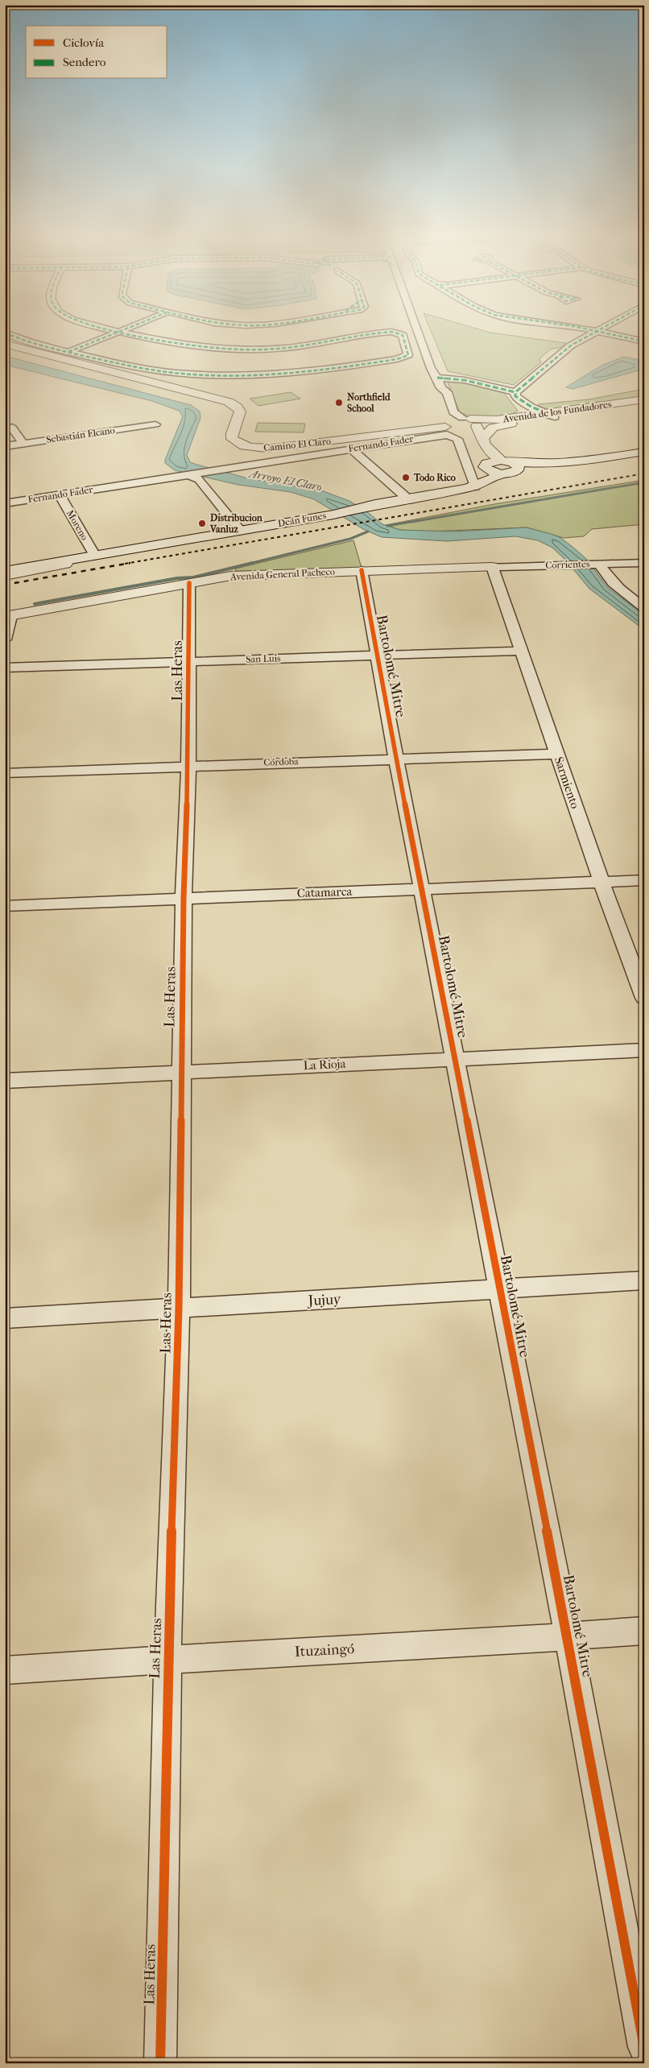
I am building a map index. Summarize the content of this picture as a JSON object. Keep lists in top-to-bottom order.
{
  "streets": {
    "street": [
      "Avenida de los Fundadores",
      "Sebastián Elcano",
      "Fernando Fader",
      "Camino El Claro",
      "Deán Funes",
      "Moreno",
      "Corrientes",
      "Avenida General Pacheco",
      "San Luis",
      "Bartolomé Mitre",
      "Las Heras",
      "Córdoba",
      "Sarmiento",
      "Catamarca",
      "La Rioja",
      "Jujuy",
      "Ituzaingó"
    ]
  },
  "crossings": [
    ["Avenida de los Fundadores", "Camino El Claro"],
    ["Fernando Fader", "Camino El Claro"],
    ["Fernando Fader", "Moreno"],
    ["Deán Funes", "Moreno"],
    ["Corrientes", "Avenida General Pacheco"],
    ["Corrientes", "Sarmiento"],
    ["Avenida General Pacheco", "Bartolomé Mitre"],
    ["Avenida General Pacheco", "Las Heras"],
    ["Avenida General Pacheco", "Sarmiento"],
    ["San Luis", "Bartolomé Mitre"],
    ["San Luis", "Las Heras"],
    ["San Luis", "Sarmiento"],
    ["Bartolomé Mitre", "Córdoba"],
    ["Bartolomé Mitre", "Catamarca"],
    ["Bartolomé Mitre", "La Rioja"],
    ["Bartolomé Mitre", "Jujuy"],
    ["Bartolomé Mitre", "Ituzaingó"],
    ["Las Heras", "Córdoba"],
    ["Las Heras", "Catamarca"],
    ["Las Heras", "La Rioja"],
    ["Las Heras", "Jujuy"],
    ["Las Heras", "Ituzaingó"],
    ["Córdoba", "Sarmiento"],
    ["Sarmiento", "Catamarca"]
  ],
  "water": ["Arroyo El Claro"],
  "places": ["Northfield School", "Todo Rico", "Distribucion Vanluz"],
  "legend": ["Ciclovía", "Sendero"]
}
